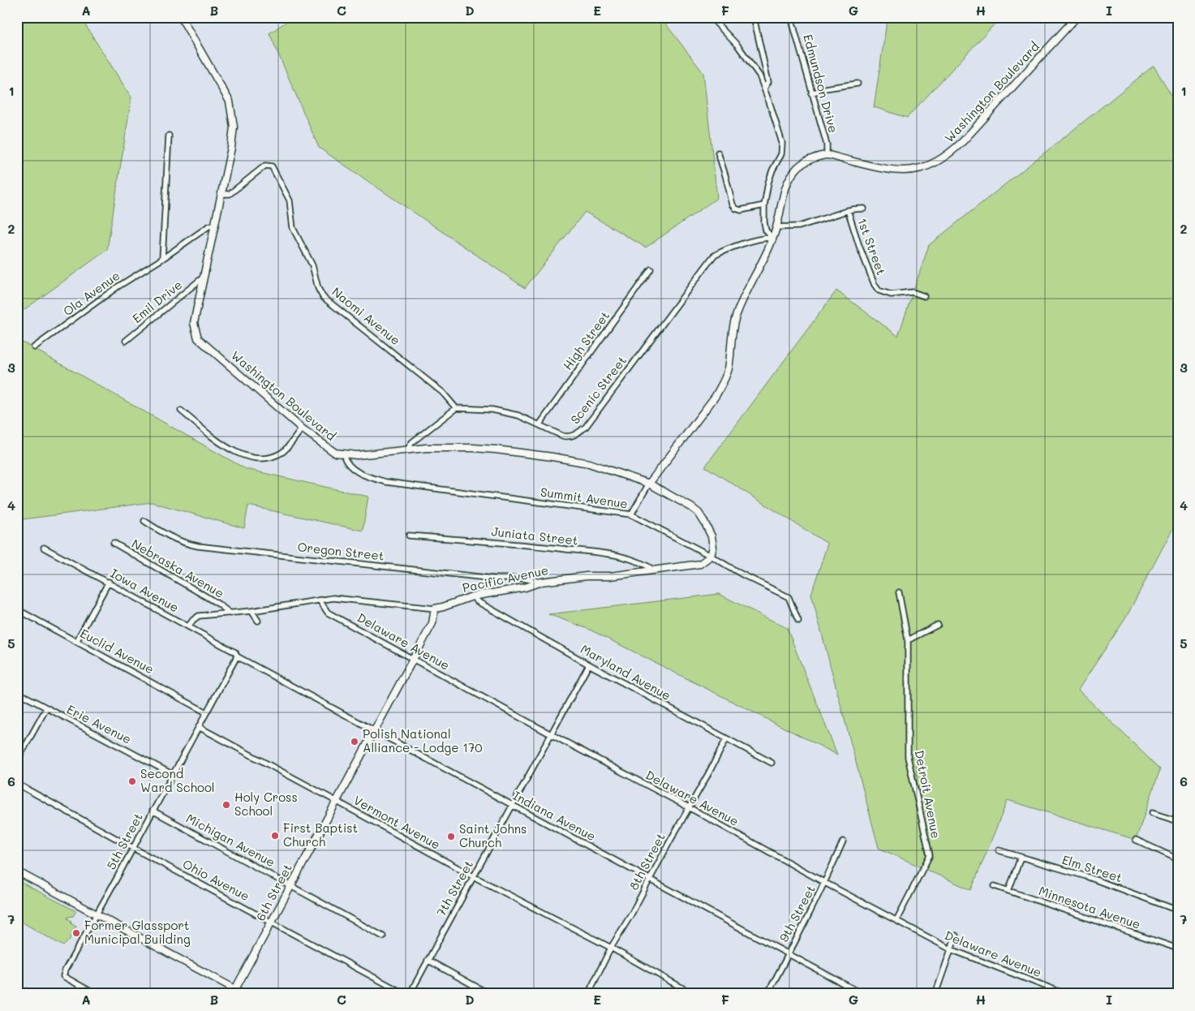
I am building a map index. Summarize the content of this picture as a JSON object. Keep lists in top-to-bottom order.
{
  "streets": {
    "street": [
      "Edmundson Drive",
      "Washington Boulevard",
      "1st Street",
      "Ola Avenue",
      "Emil Drive",
      "Naomi Avenue",
      "High Street",
      "Scenic Street",
      "Summit Avenue",
      "Juniata Street",
      "Oregon Street",
      "Nebraska Avenue",
      "Pacific Avenue",
      "Iowa Avenue",
      "Delaware Avenue",
      "Euclid Avenue",
      "Maryland Avenue",
      "Erie Avenue",
      "Detroit Avenue",
      "Indiana Avenue",
      "Vermont Avenue",
      "Michigan Avenue",
      "5th Street",
      "8th Street",
      "Elm Street",
      "Ohio Avenue",
      "7th Street",
      "6th Street",
      "Minnesota Avenue",
      "9th Street"
    ]
  },
  "crossings": [
    ["Edmundson Drive", "Washington Boulevard"],
    ["Washington Boulevard", "Ola Avenue"],
    ["Washington Boulevard", "Emil Drive"],
    ["Washington Boulevard", "Naomi Avenue"],
    ["Washington Boulevard", "Summit Avenue"],
    ["Naomi Avenue", "Scenic Street"],
    ["High Street", "Scenic Street"],
    ["Summit Avenue", "Pacific Avenue"],
    ["Juniata Street", "Pacific Avenue"],
    ["Oregon Street", "Pacific Avenue"],
    ["Nebraska Avenue", "Pacific Avenue"],
    ["Pacific Avenue", "Iowa Avenue"],
    ["Pacific Avenue", "Delaware Avenue"],
    ["Pacific Avenue", "Maryland Avenue"],
    ["Pacific Avenue", "6th Street"],
    ["Iowa Avenue", "Indiana Avenue"],
    ["Iowa Avenue", "5th Street"],
    ["Delaware Avenue", "Detroit Avenue"],
    ["Delaware Avenue", "8th Street"],
    ["Delaware Avenue", "7th Street"],
    ["Delaware Avenue", "6th Street"],
    ["Delaware Avenue", "9th Street"],
    ["Euclid Avenue", "5th Street"],
    ["Maryland Avenue", "8th Street"],
    ["Maryland Avenue", "7th Street"],
    ["Erie Avenue", "5th Street"],
    ["Indiana Avenue", "5th Street"],
    ["Indiana Avenue", "8th Street"],
    ["Indiana Avenue", "7th Street"],
    ["Indiana Avenue", "6th Street"],
    ["Indiana Avenue", "9th Street"],
    ["Vermont Avenue", "5th Street"],
    ["Vermont Avenue", "8th Street"],
    ["Vermont Avenue", "7th Street"],
    ["Vermont Avenue", "6th Street"],
    ["Michigan Avenue", "5th Street"],
    ["Michigan Avenue", "6th Street"],
    ["5th Street", "Ohio Avenue"],
    ["Ohio Avenue", "6th Street"]
  ],
  "places": [
    "Polish National Alliance - Lodge 170",
    "Second Ward School",
    "Holy Cross School",
    "First Baptist Church",
    "Saint Johns Church",
    "Former Glassport Municipal Building"
  ],
  "grid": {
    "columns": [
      "A",
      "B",
      "C",
      "D",
      "E",
      "F",
      "G",
      "H",
      "I"
    ],
    "rows": [
      "1",
      "2",
      "3",
      "4",
      "5",
      "6",
      "7"
    ]
  }
}
